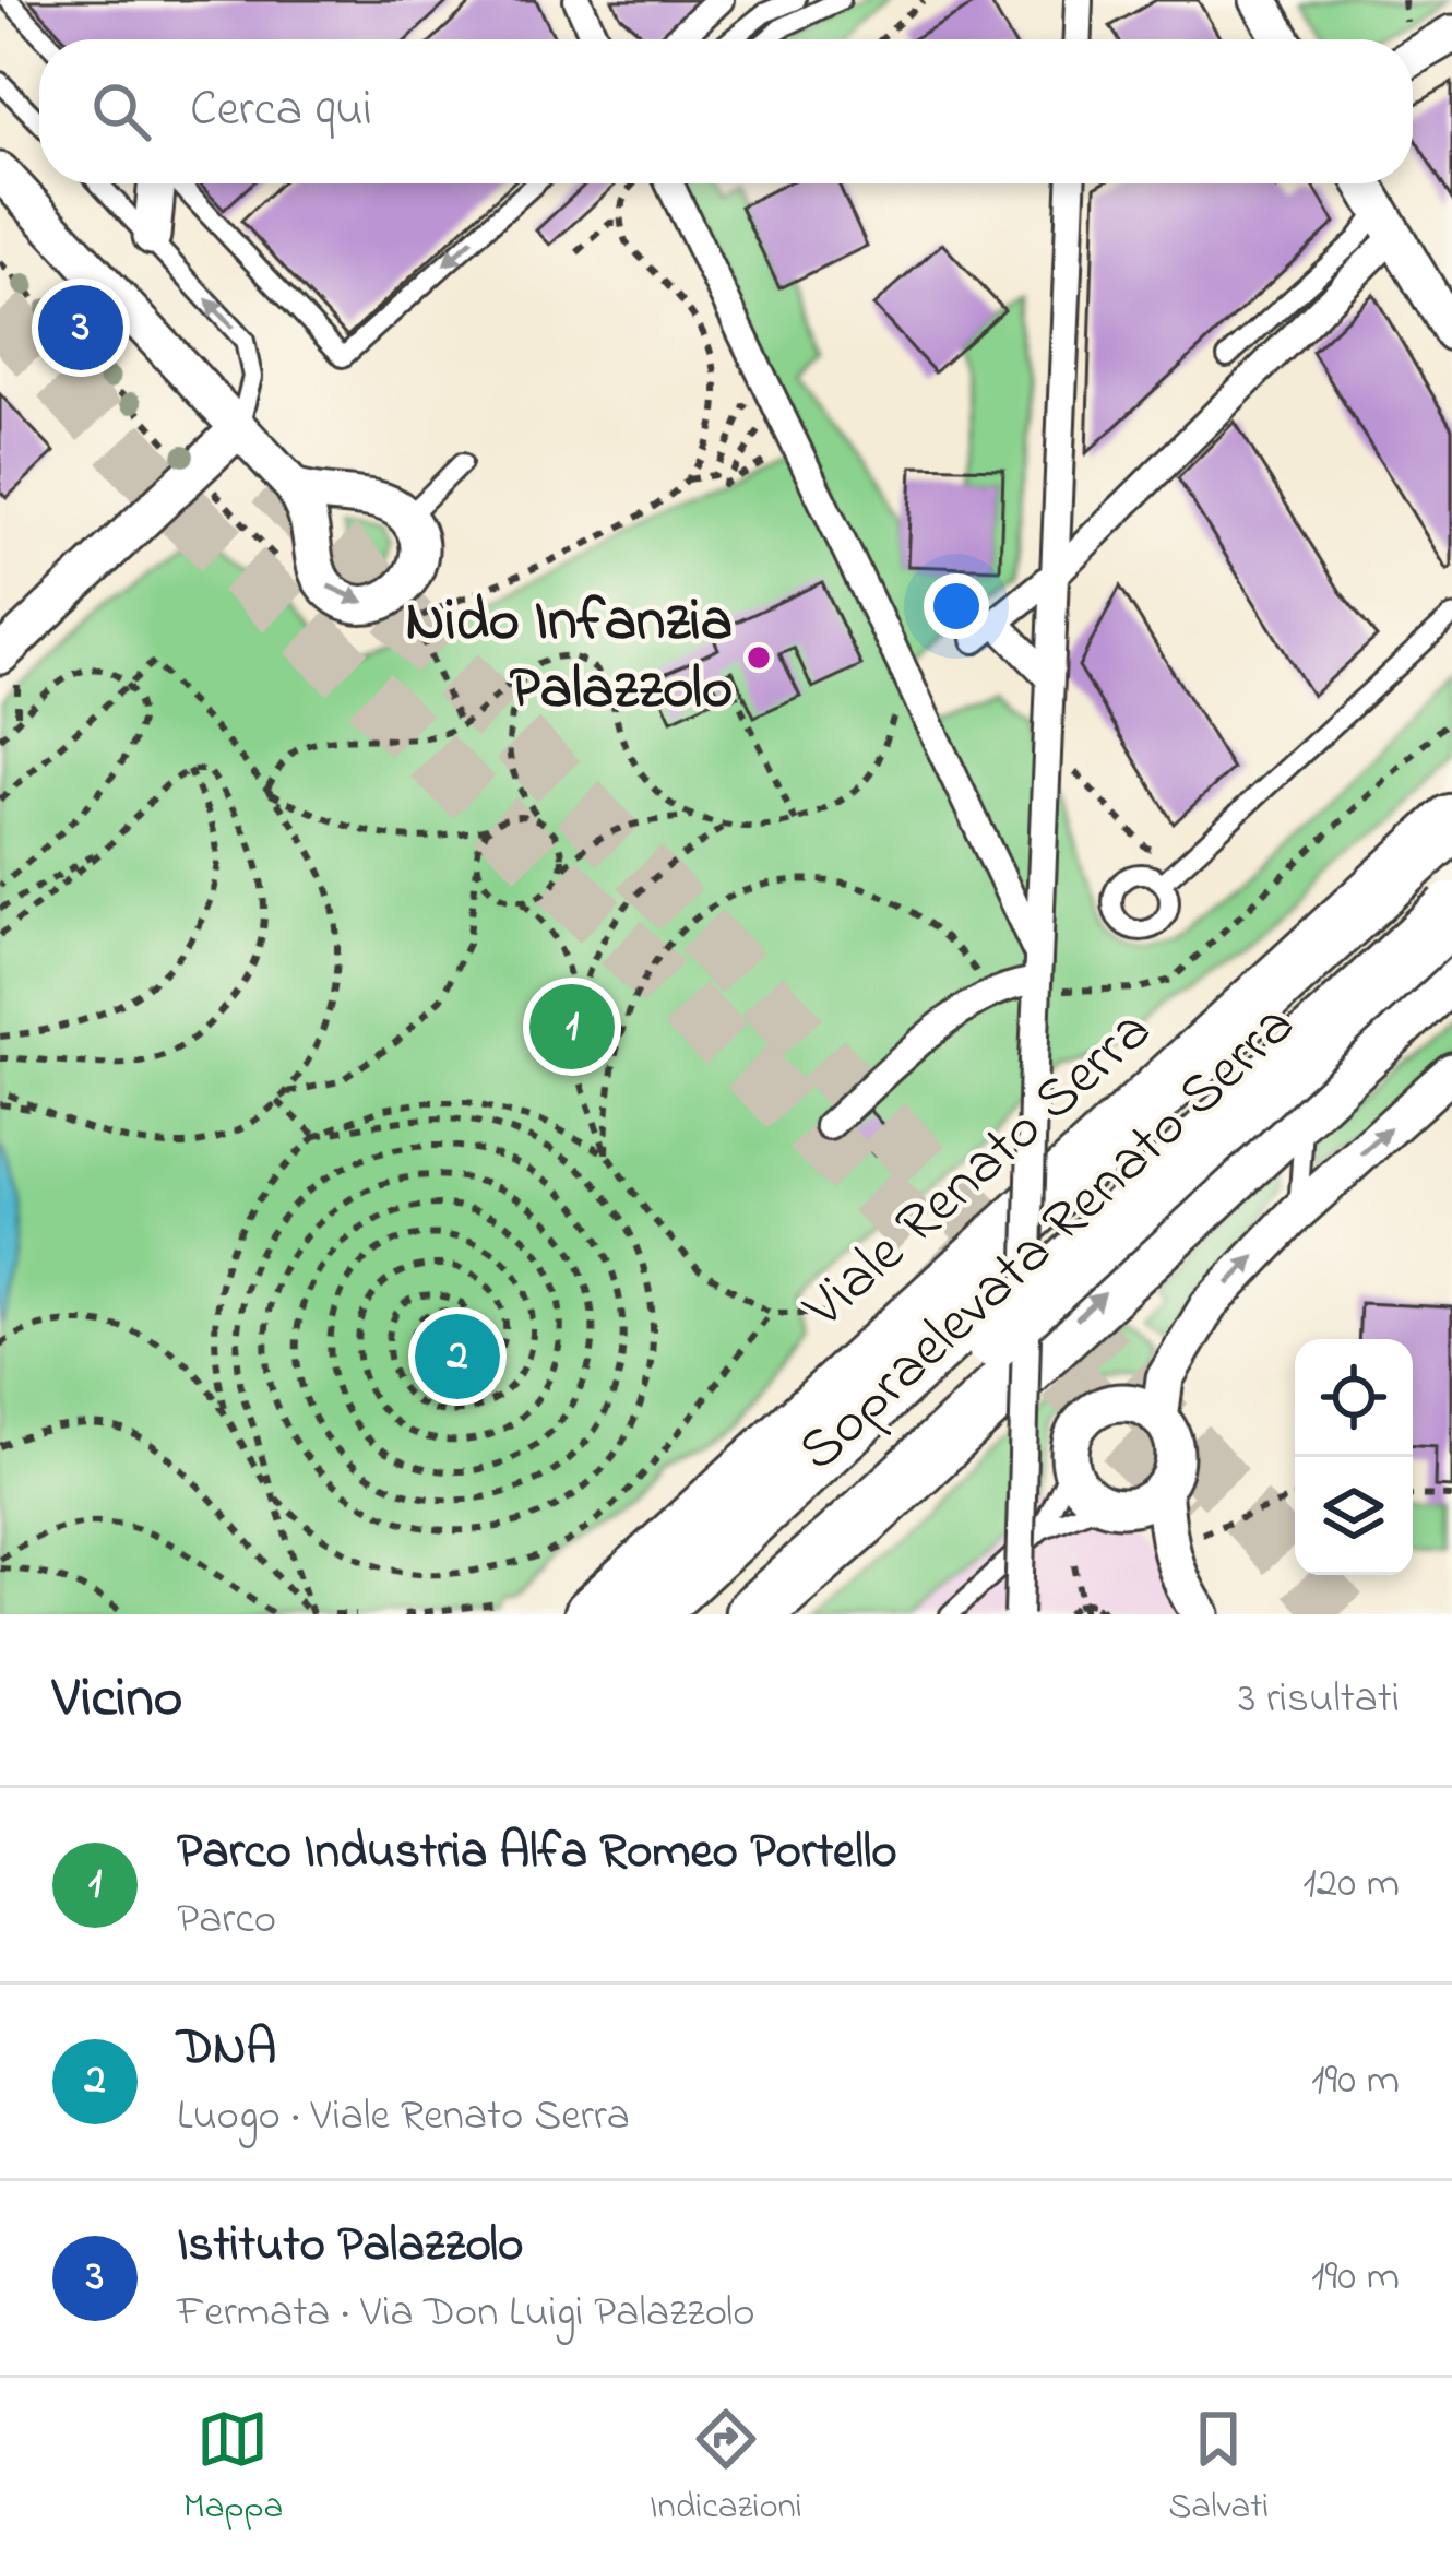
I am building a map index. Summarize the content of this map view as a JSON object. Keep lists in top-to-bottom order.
{
  "streets": {
    "highway": ["Sopraelevata Renato Serra"],
    "main road": ["Viale Renato Serra"]
  },
  "places": ["Nido Infanzia Palazzolo"],
  "page": {
    "search": "Cerca qui",
    "pins": ["3", "1", "2"],
    "heading": ["Vicino", "3 risultati"],
    "list": [
      {
        "mark": "1",
        "name": "Parco Industria Alfa Romeo Portello",
        "note": "Parco",
        "value": "120 m"
      },
      {
        "mark": "2",
        "name": "DNA",
        "note": "Luogo · Viale Renato Serra",
        "value": "190 m"
      },
      {
        "mark": "3",
        "name": "Istituto Palazzolo",
        "note": "Fermata · Via Don Luigi Palazzolo",
        "value": "190 m"
      }
    ],
    "nav": ["Mappa", "Indicazioni", "Salvati"]
  }
}
